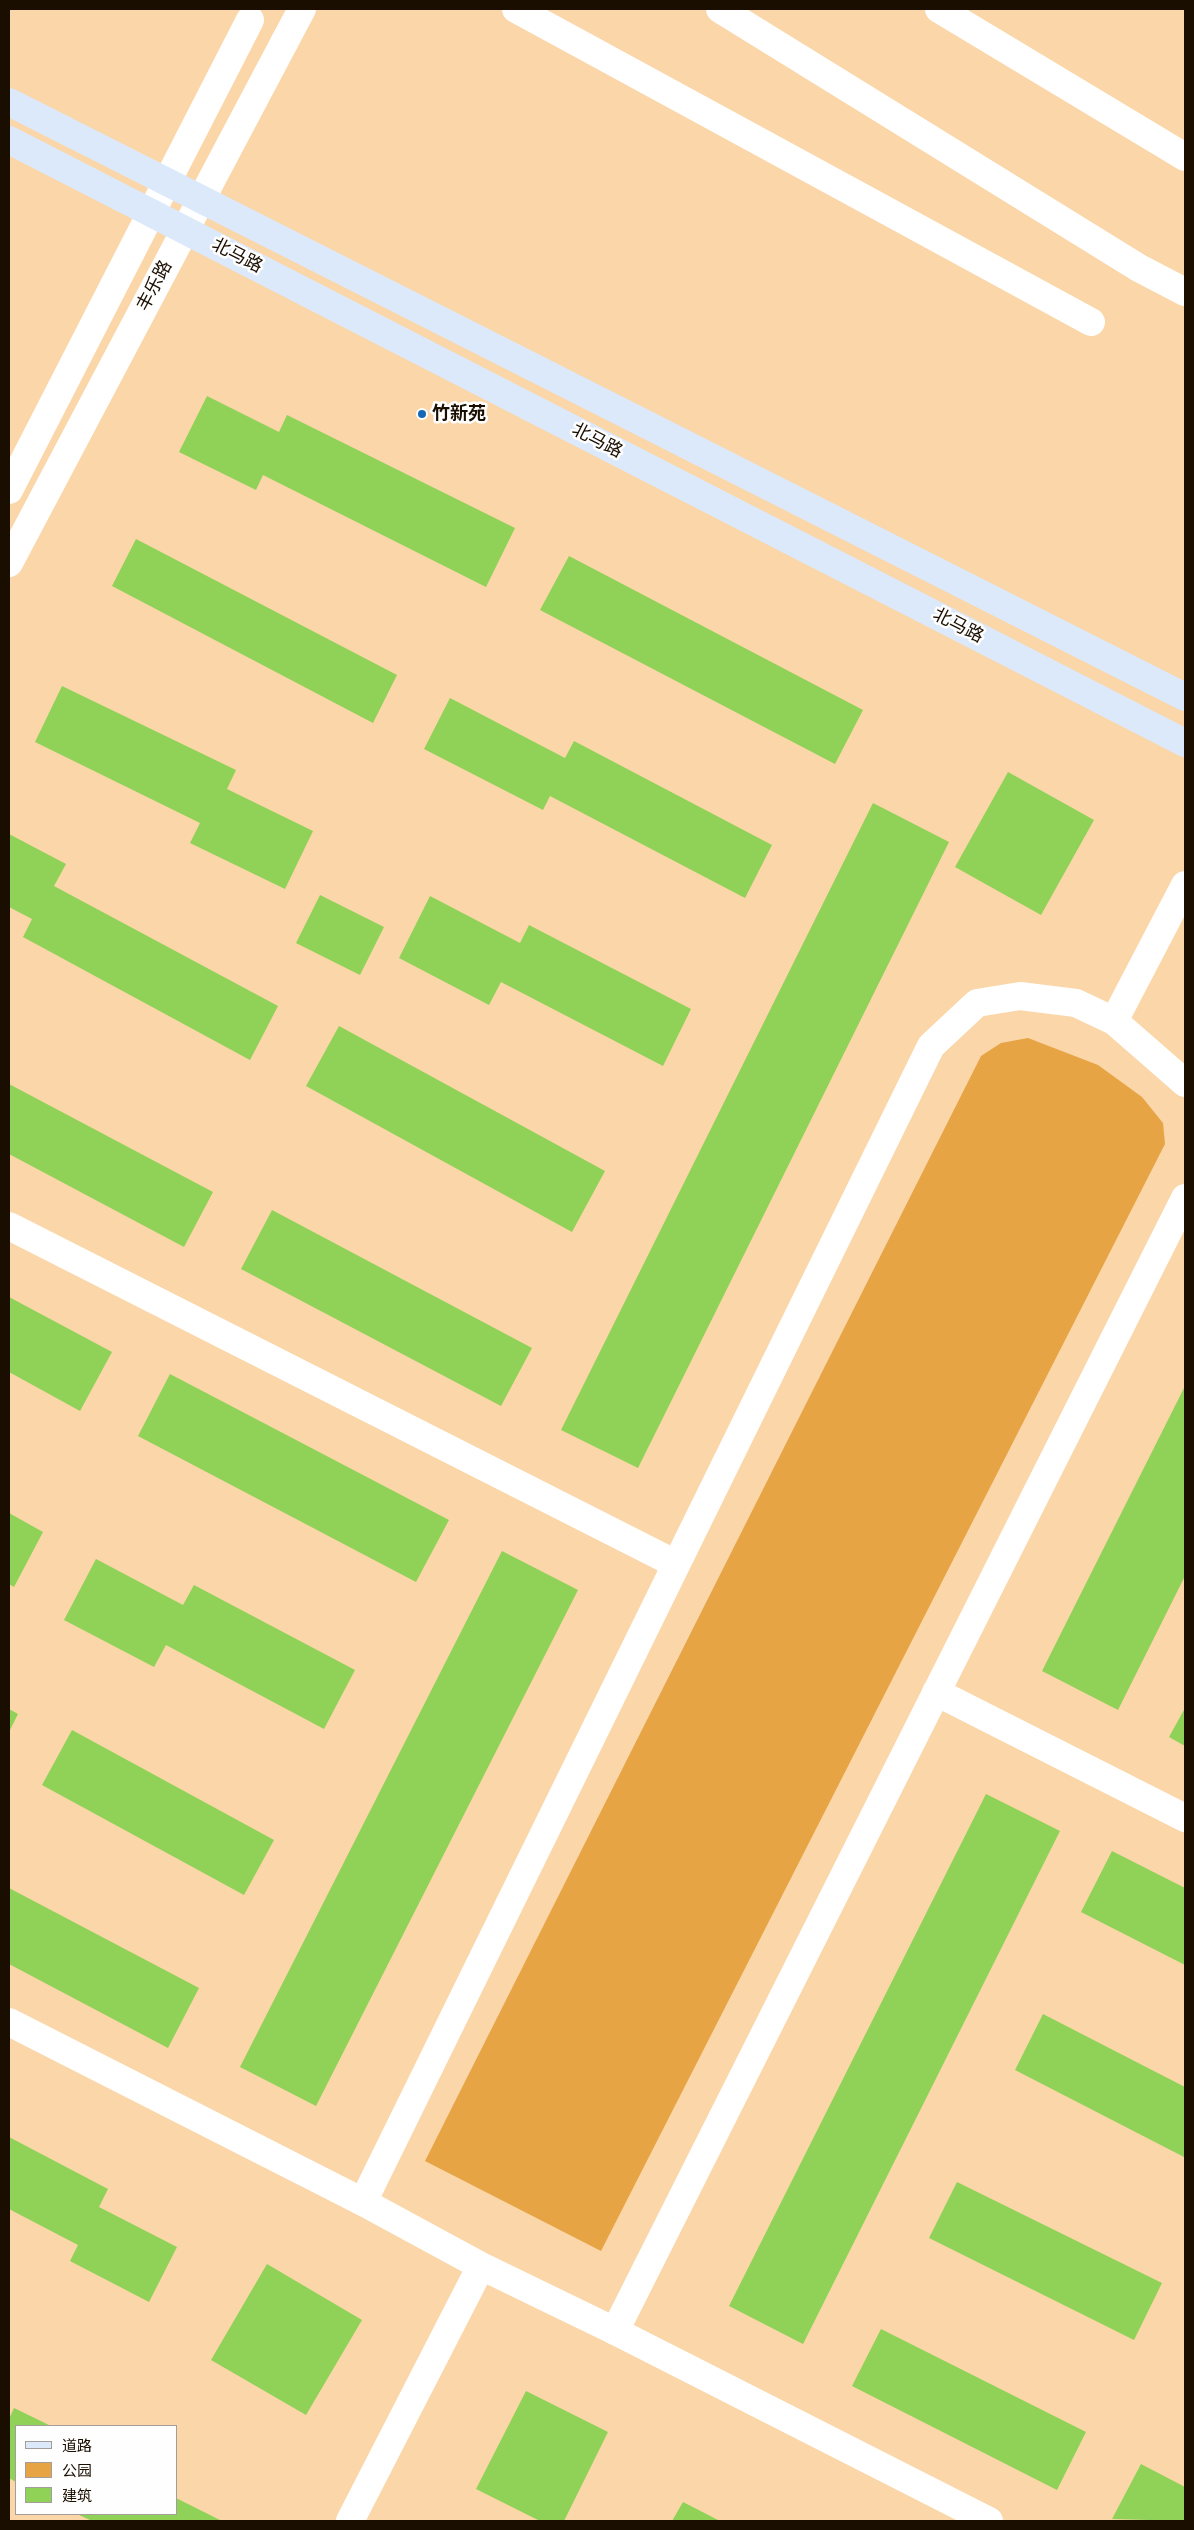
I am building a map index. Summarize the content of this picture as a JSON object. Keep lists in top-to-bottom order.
{
  "streets": {
    "main road": ["北马路"],
    "street": ["丰乐路"]
  },
  "crossings": [
    ["北马路", "丰乐路"]
  ],
  "places": ["竹新苑"],
  "legend": ["道路", "公园", "建筑"]
}
